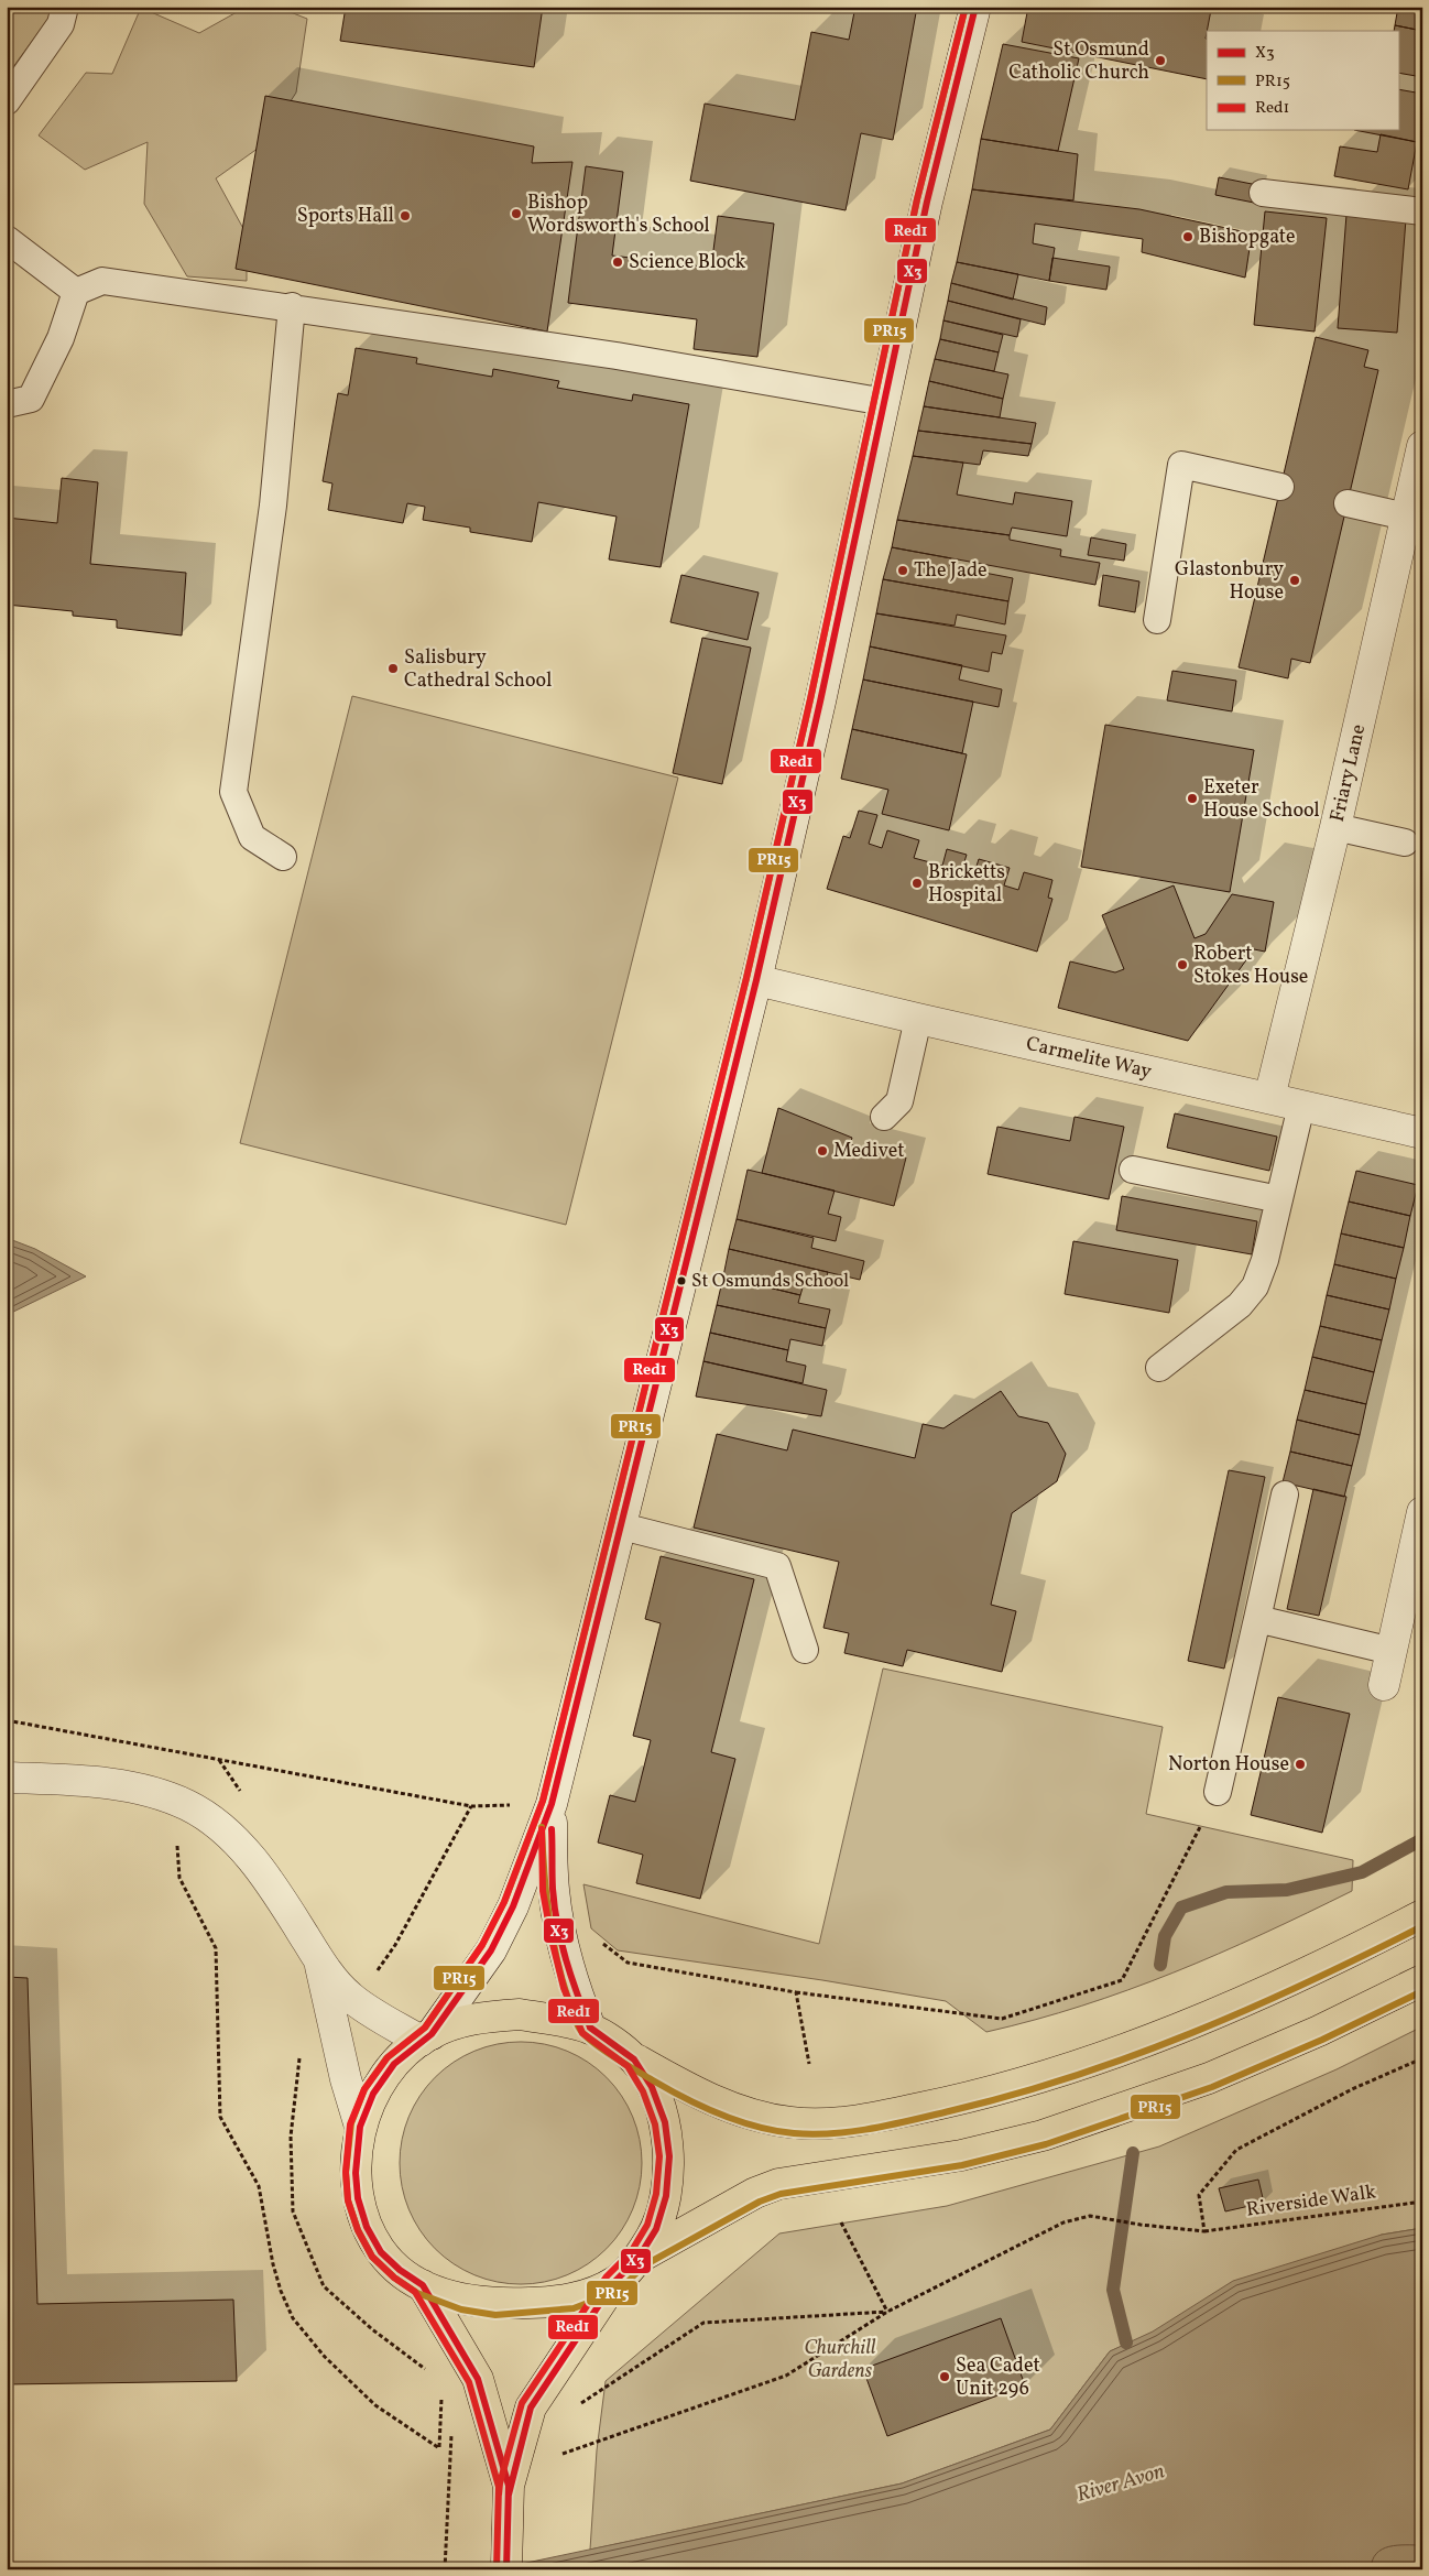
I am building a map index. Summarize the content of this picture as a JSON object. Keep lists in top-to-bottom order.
{
  "streets": {
    "street": ["Friary Lane", "Carmelite Way"],
    "path": ["Riverside Walk"]
  },
  "crossings": [
    ["Friary Lane", "Carmelite Way"]
  ],
  "water": ["River Avon"],
  "parks": ["Churchill Gardens"],
  "places": [
    "St Osmund Catholic Church",
    "Bishop Wordsworth's School",
    "Sports Hall",
    "Bishopgate",
    "Science Block",
    "The Jade",
    "Glastonbury House",
    "Salisbury Cathedral School",
    "Exeter House School",
    "Bricketts Hospital",
    "Robert Stokes House",
    "Medivet",
    "St Osmunds School",
    "Norton House",
    "Sea Cadet Unit 296"
  ],
  "lines": ["transit line X3", "transit line PR15", "transit line Red1"],
  "legend": ["X3", "PR15", "Red1"]
}
